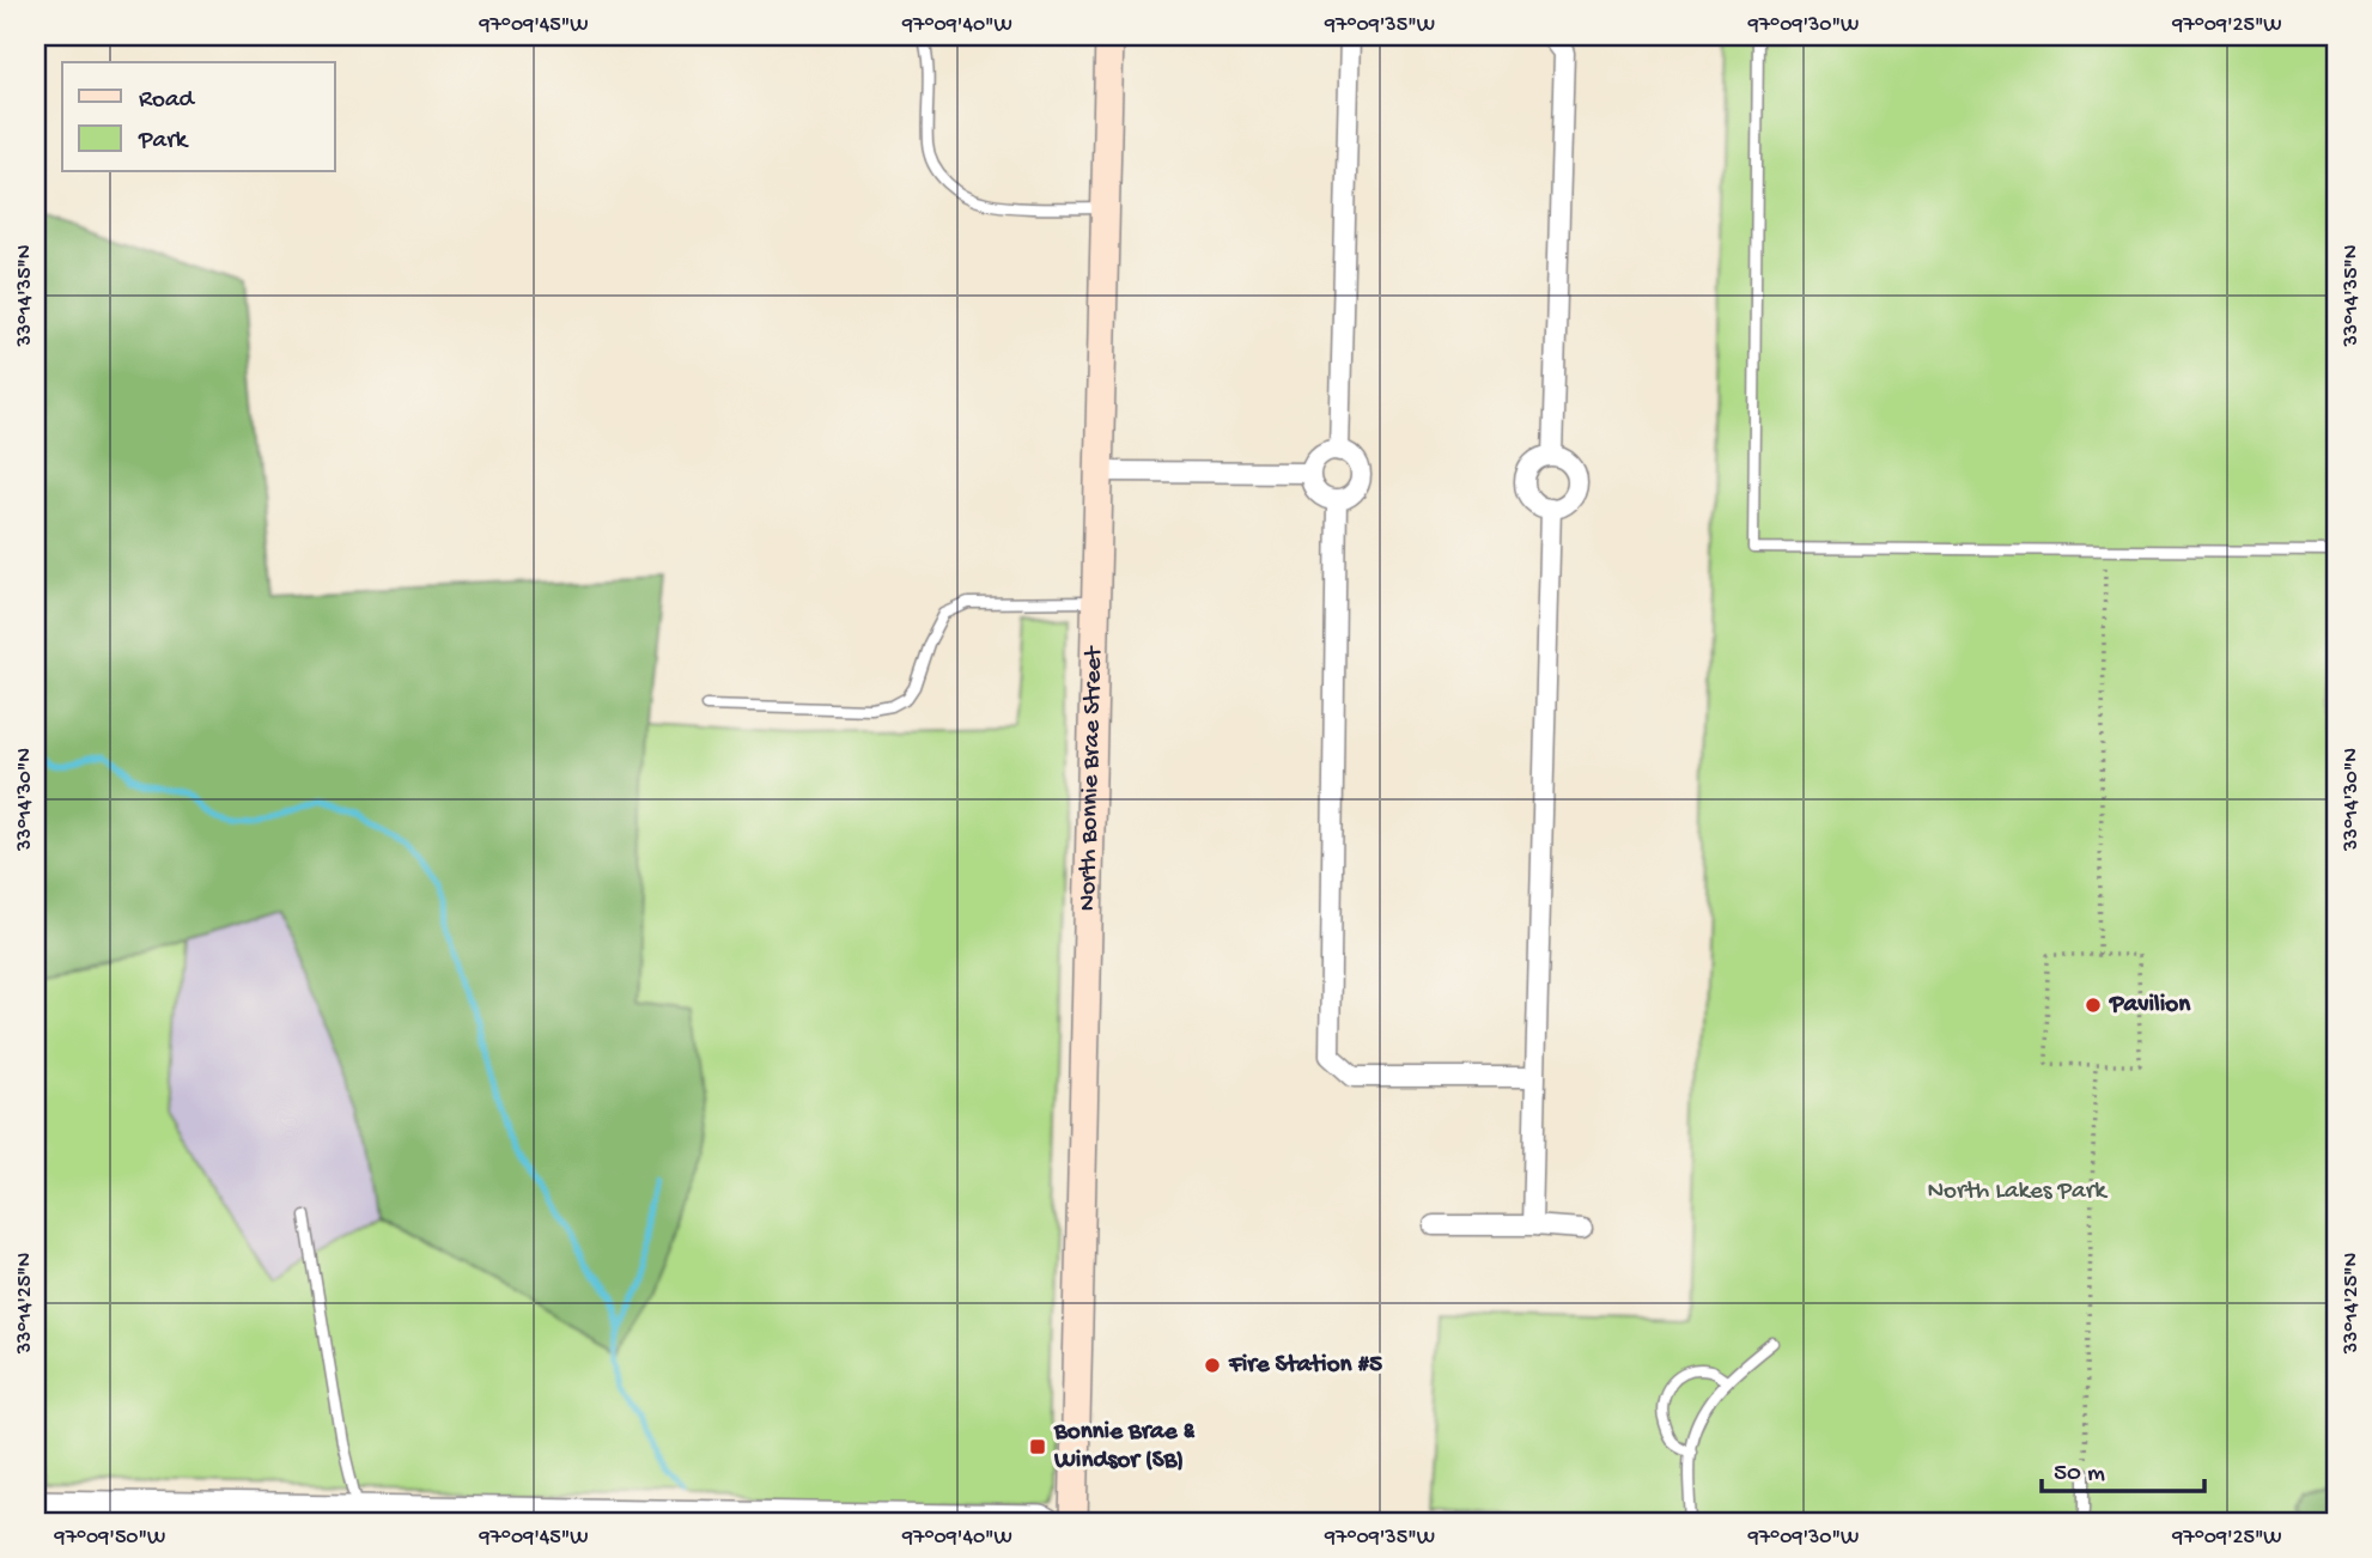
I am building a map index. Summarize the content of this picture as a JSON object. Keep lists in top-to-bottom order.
{
  "streets": {
    "main road": ["North Bonnie Brae Street"]
  },
  "parks": ["North Lakes Park"],
  "places": {
    "other": ["Pavilion", "Fire Station #5"],
    "transit": ["Bonnie Brae & Windsor (SB)"]
  },
  "legend": ["Road", "Park"],
  "scale_bar": "50 m",
  "coordinates": [
    "97°09'45\"W",
    "97°09'40\"W",
    "97°09'35\"W",
    "97°09'30\"W",
    "97°09'25\"W",
    "33°14'35\"N",
    "33°14'30\"N",
    "33°14'25\"N",
    "97°09'50\"W"
  ]
}
